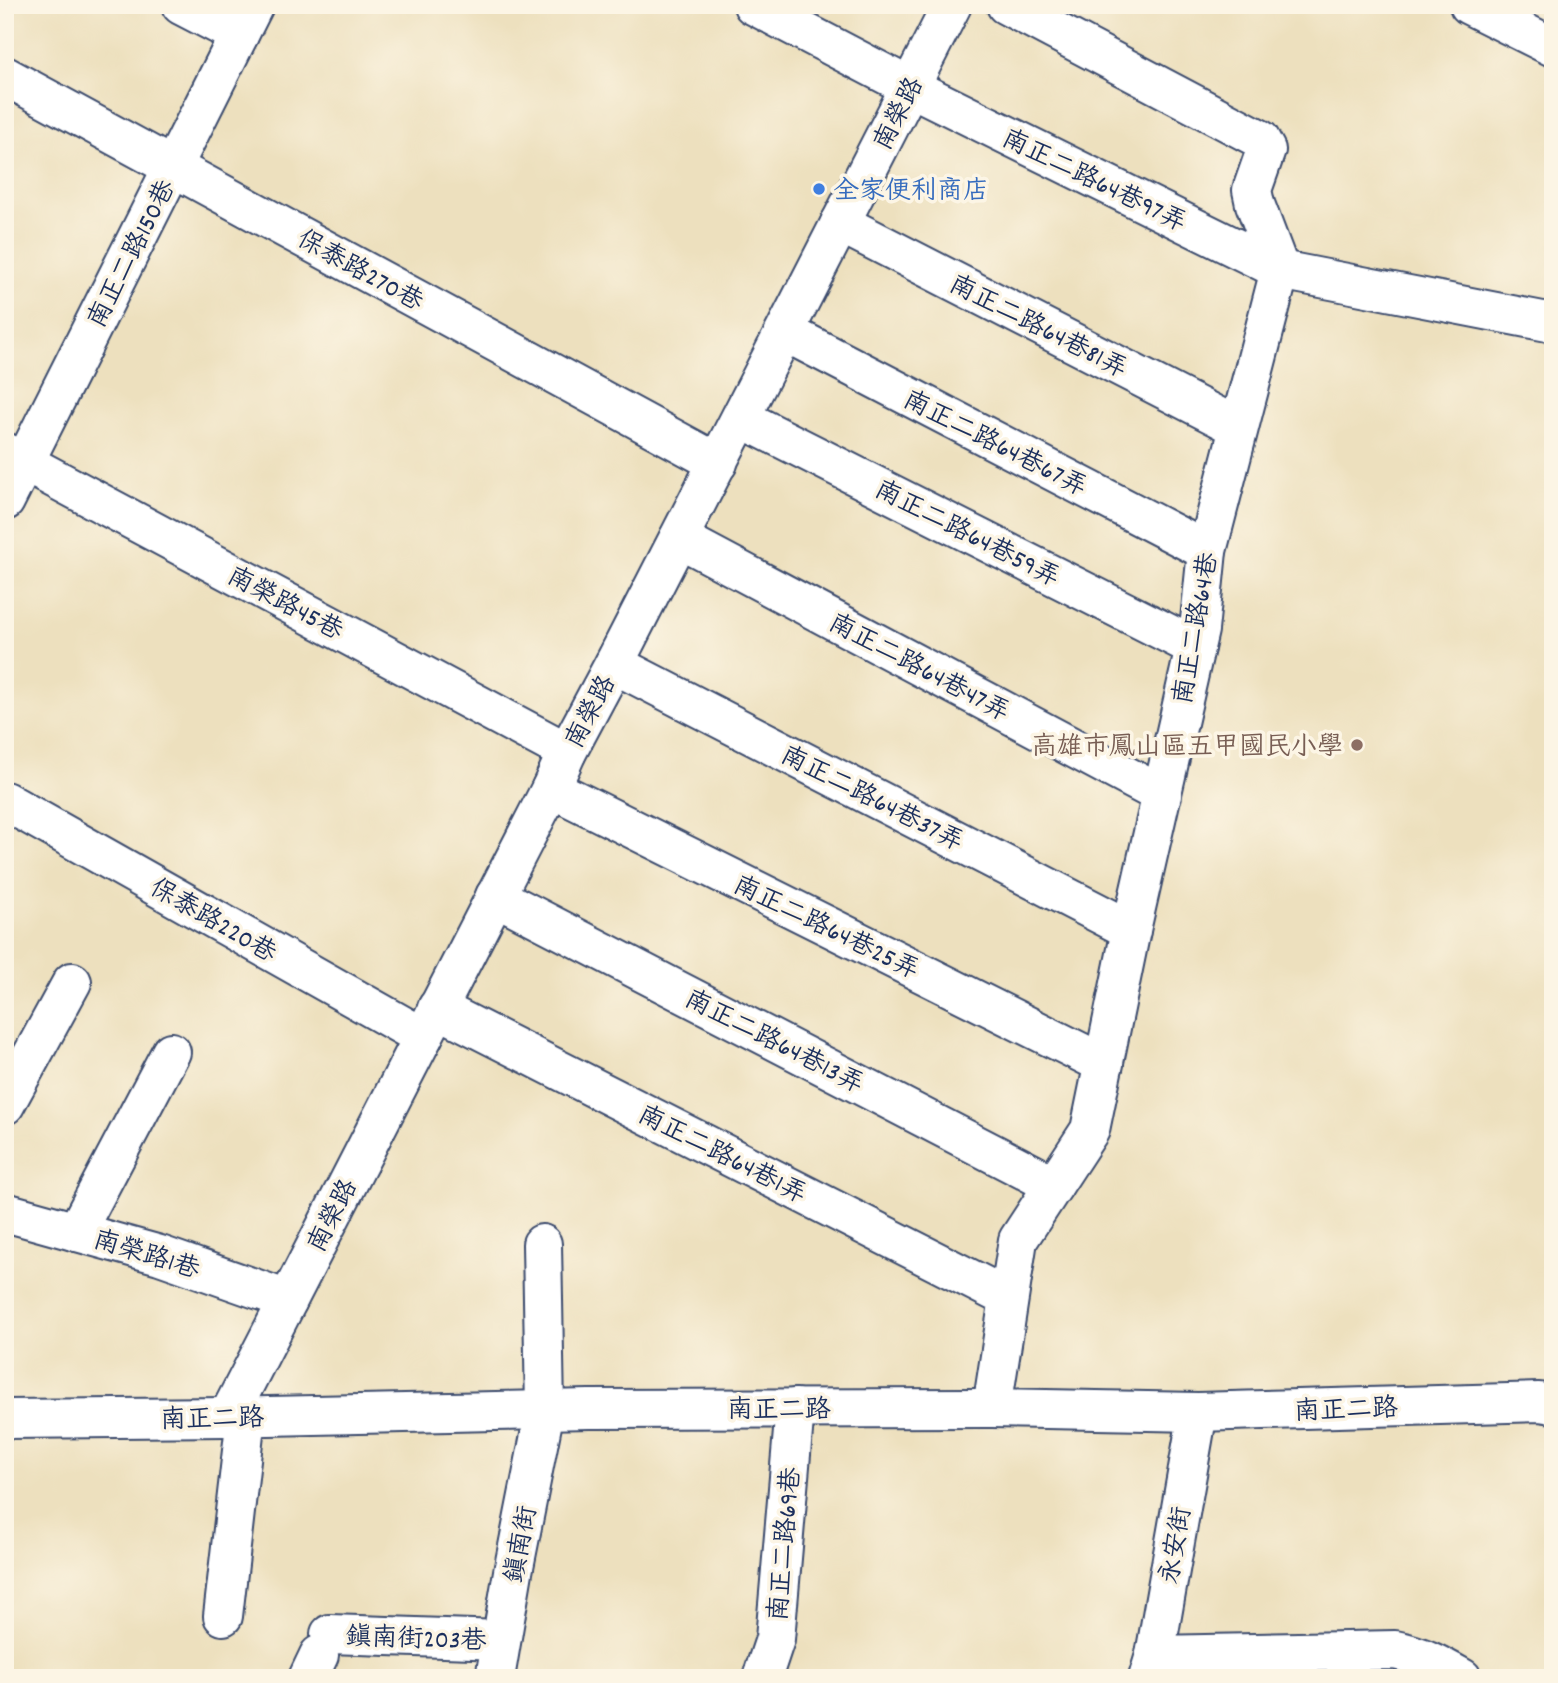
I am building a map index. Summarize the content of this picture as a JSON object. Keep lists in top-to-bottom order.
{
  "streets": {
    "street": [
      "南榮路",
      "南正二路64巷97弄",
      "南正二路150巷",
      "保泰路270巷",
      "南正二路64巷81弄",
      "南正二路64巷67弄",
      "南正二路64巷59弄",
      "南榮路45巷",
      "南正二路64巷",
      "南正二路64巷47弄",
      "南正二路64巷37弄",
      "保泰路220巷",
      "南正二路64巷25弄",
      "南正二路64巷13弄",
      "南正二路64巷1弄",
      "南榮路1巷",
      "南正二路",
      "鎮南街",
      "南正二路69巷",
      "永安街",
      "鎮南街203巷"
    ]
  },
  "crossings": [
    ["南榮路", "南正二路64巷97弄"],
    ["南榮路", "保泰路270巷"],
    ["南榮路", "南正二路64巷81弄"],
    ["南榮路", "南正二路64巷67弄"],
    ["南榮路", "南正二路64巷59弄"],
    ["南榮路", "南榮路45巷"],
    ["南榮路", "南正二路64巷47弄"],
    ["南榮路", "南正二路64巷37弄"],
    ["南榮路", "保泰路220巷"],
    ["南榮路", "南正二路64巷25弄"],
    ["南榮路", "南正二路64巷13弄"],
    ["南榮路", "南正二路64巷1弄"],
    ["南榮路", "南榮路1巷"],
    ["南榮路", "南正二路"],
    ["南正二路64巷97弄", "南正二路64巷"],
    ["南正二路150巷", "保泰路270巷"],
    ["南正二路150巷", "南榮路45巷"],
    ["南正二路64巷81弄", "南正二路64巷"],
    ["南正二路64巷67弄", "南正二路64巷"],
    ["南正二路64巷59弄", "南正二路64巷"],
    ["南正二路64巷", "南正二路64巷47弄"],
    ["南正二路64巷", "南正二路64巷37弄"],
    ["南正二路64巷", "南正二路64巷25弄"],
    ["南正二路64巷", "南正二路64巷13弄"],
    ["南正二路64巷", "南正二路64巷1弄"],
    ["南正二路64巷", "南正二路"],
    ["保泰路220巷", "南正二路64巷1弄"],
    ["南正二路", "鎮南街"],
    ["南正二路", "南正二路69巷"],
    ["南正二路", "永安街"],
    ["鎮南街", "鎮南街203巷"]
  ],
  "places": ["全家便利商店", "高雄市鳳山區五甲國民小學"]
}
